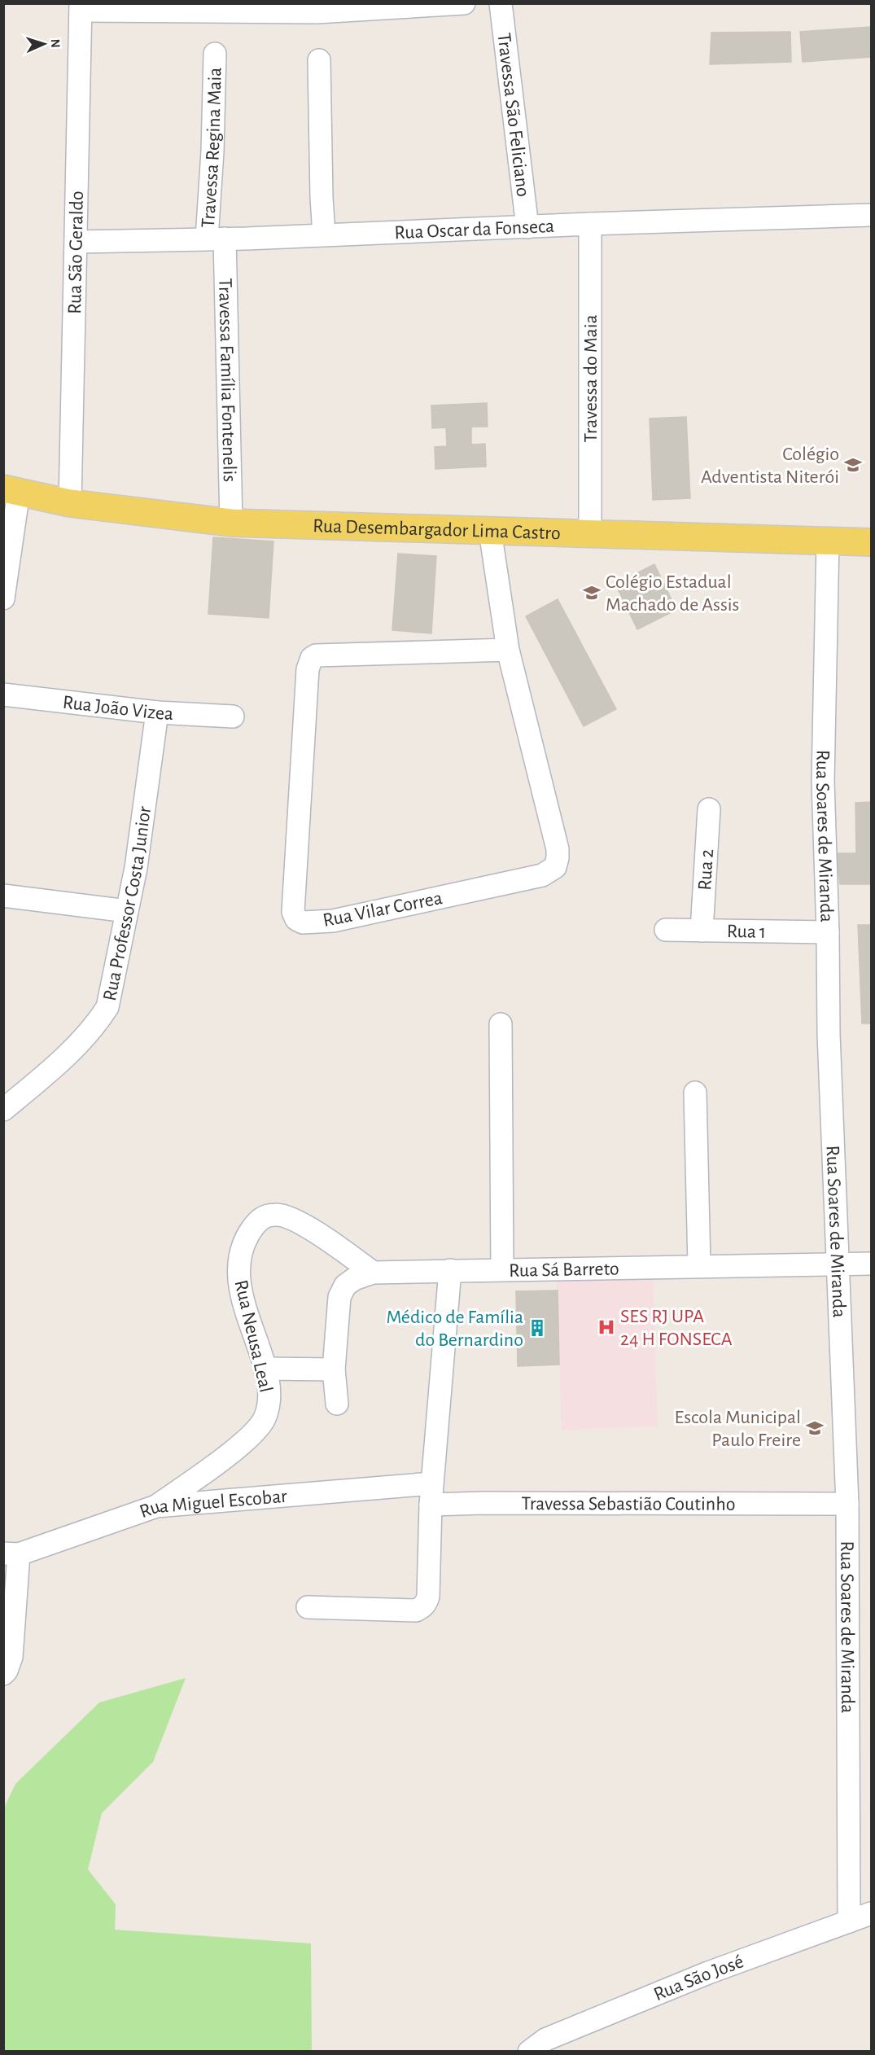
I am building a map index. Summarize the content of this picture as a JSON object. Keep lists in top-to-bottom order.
{
  "streets": {
    "main road": ["Rua Desembargador Lima Castro"],
    "street": [
      "Travessa São Feliciano",
      "Travessa Regina Maia",
      "Rua Oscar da Fonseca",
      "Rua São Geraldo",
      "Travessa do Maia",
      "Travessa Família Fontenelis",
      "Rua João Vizea",
      "Rua Soares de Miranda",
      "Rua 2",
      "Rua Professor Costa Junior",
      "Rua Vilar Correa",
      "Rua 1",
      "Rua Sá Barreto",
      "Rua Neusa Leal",
      "Travessa Sebastião Coutinho",
      "Rua Miguel Escobar",
      "Rua São José"
    ]
  },
  "crossings": [
    ["Travessa São Feliciano", "Rua Oscar da Fonseca"],
    ["Travessa Regina Maia", "Rua Oscar da Fonseca"],
    ["Travessa Regina Maia", "Travessa Família Fontenelis"],
    ["Rua Oscar da Fonseca", "Rua São Geraldo"],
    ["Rua Oscar da Fonseca", "Travessa do Maia"],
    ["Rua Oscar da Fonseca", "Travessa Família Fontenelis"],
    ["Rua São Geraldo", "Rua Desembargador Lima Castro"],
    ["Travessa do Maia", "Rua Desembargador Lima Castro"],
    ["Travessa Família Fontenelis", "Rua Desembargador Lima Castro"],
    ["Rua Desembargador Lima Castro", "Rua Soares de Miranda"],
    ["Rua Desembargador Lima Castro", "Rua Vilar Correa"],
    ["Rua João Vizea", "Rua Professor Costa Junior"],
    ["Rua Soares de Miranda", "Rua 1"],
    ["Rua Soares de Miranda", "Rua Sá Barreto"],
    ["Rua Soares de Miranda", "Travessa Sebastião Coutinho"],
    ["Rua Soares de Miranda", "Rua São José"],
    ["Rua 2", "Rua 1"],
    ["Rua Sá Barreto", "Rua Neusa Leal"],
    ["Rua Neusa Leal", "Rua Miguel Escobar"],
    ["Travessa Sebastião Coutinho", "Rua Miguel Escobar"]
  ],
  "places": {
    "school or university": ["Colégio Adventista Niterói", "Colégio Estadual Machado de Assis", "Escola Municipal Paulo Freire"],
    "hospital": ["SES RJ UPA 24 H FONSECA"],
    "building": ["Médico de Família do Bernardino"]
  },
  "north": "right"
}
